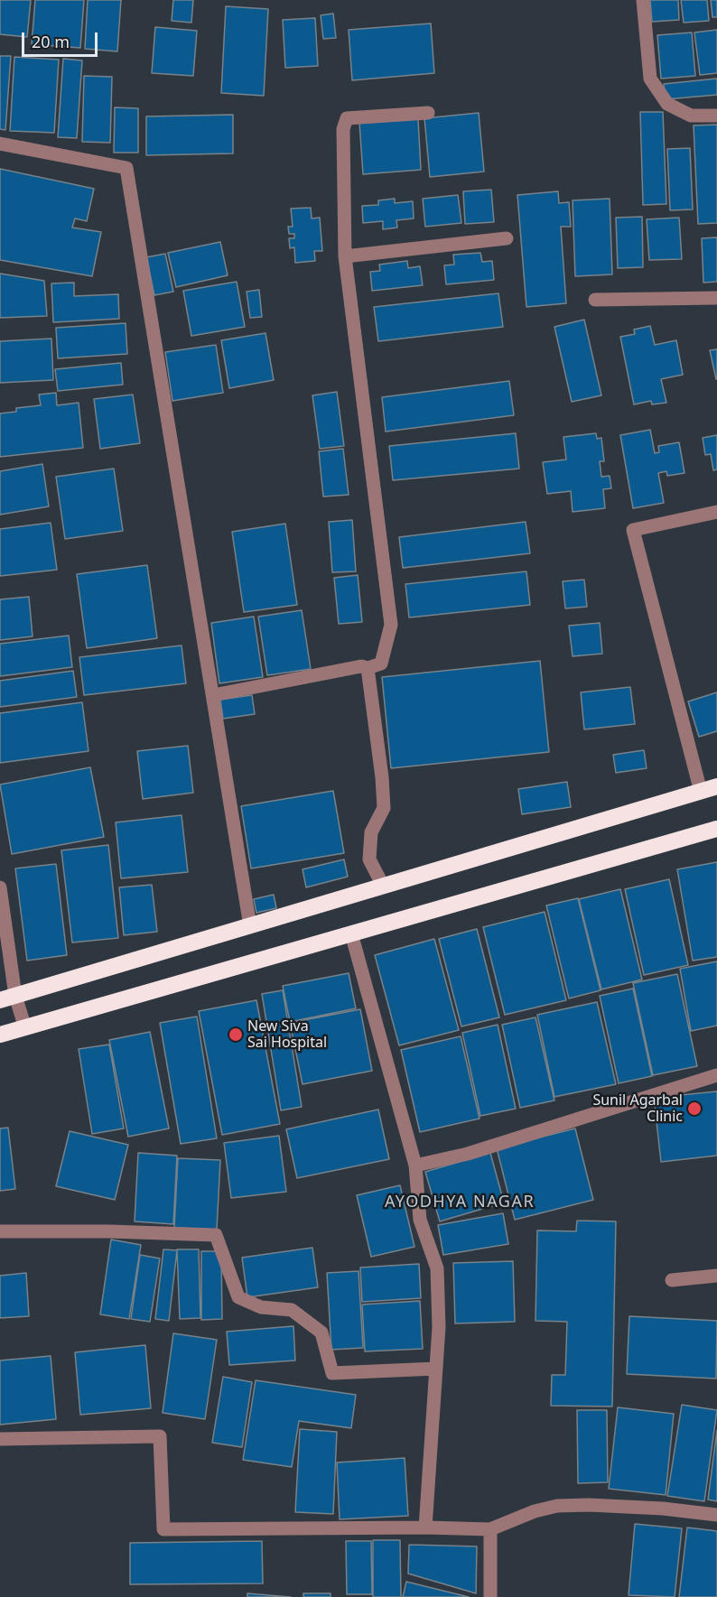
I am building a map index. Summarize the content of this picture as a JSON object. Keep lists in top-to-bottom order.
{
  "districts": ["AYODHYA NAGAR"],
  "places": ["New Siva Sai Hospital", "Sunil Agarbal Clinic"],
  "scale_bar": "20 m"
}
